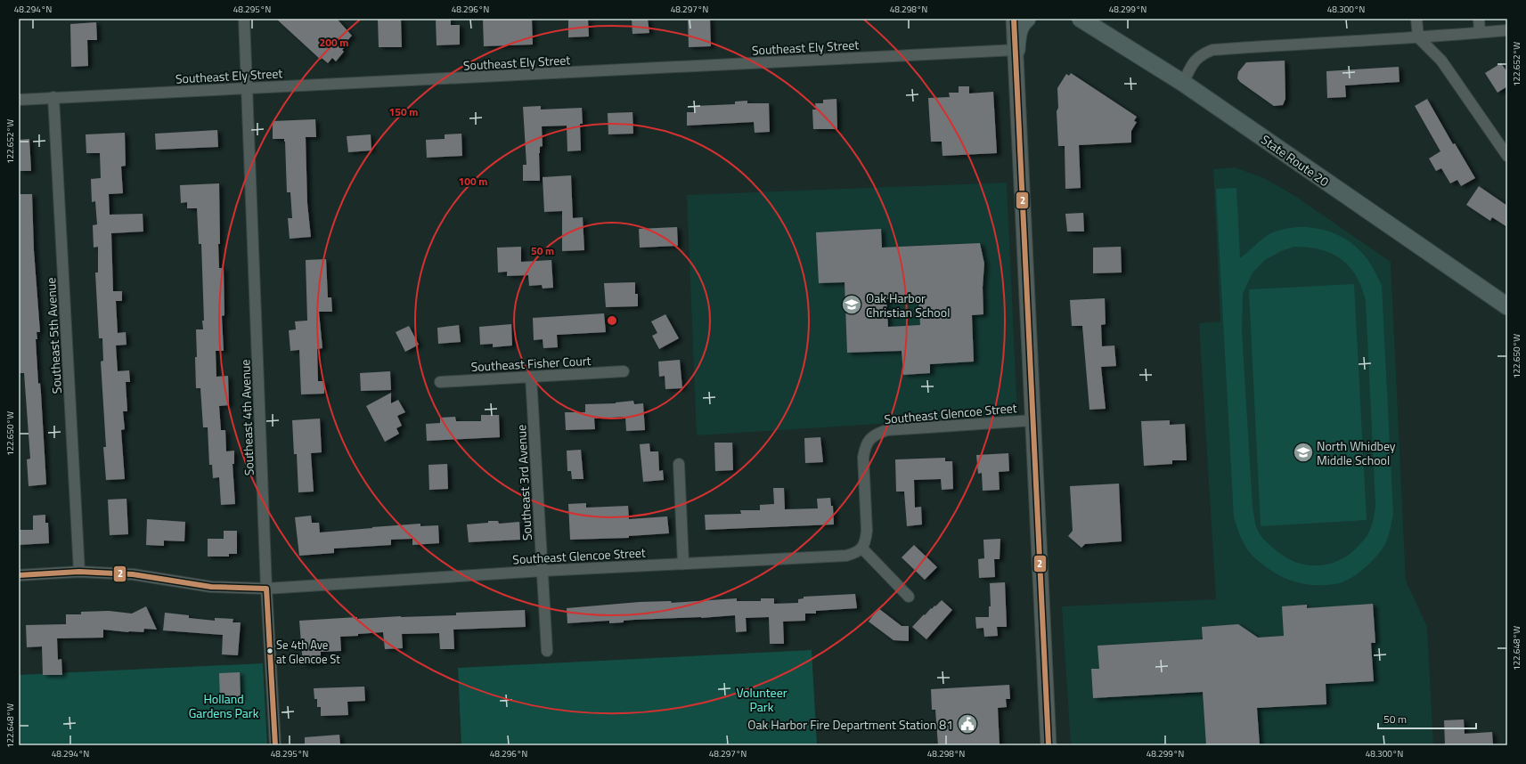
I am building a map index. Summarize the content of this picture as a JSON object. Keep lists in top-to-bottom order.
{
  "streets": {
    "main road": ["State Route 20"],
    "street": [
      "Southeast Ely Street",
      "Southeast 5th Avenue",
      "Southeast Fisher Court",
      "Southeast Glencoe Street",
      "Southeast 4th Avenue",
      "Southeast 3rd Avenue"
    ]
  },
  "crossings": [
    ["Southeast Ely Street", "Southeast 5th Avenue"],
    ["Southeast Ely Street", "Southeast 4th Avenue"],
    ["Southeast 5th Avenue", "Southeast Glencoe Street"],
    ["Southeast Fisher Court", "Southeast 3rd Avenue"],
    ["Southeast Glencoe Street", "Southeast 4th Avenue"],
    ["Southeast Glencoe Street", "Southeast 3rd Avenue"]
  ],
  "parks": ["Volunteer Park", "Holland Gardens Park"],
  "places": {
    "school or university": ["Oak Harbor Christian School", "North Whidbey Middle School"],
    "other": ["Se 4th Ave at Glencoe St"],
    "public building": ["Oak Harbor Fire Department Station 81"]
  },
  "lines": ["transit line 2"],
  "scale_bar": "50 m",
  "coordinates": [
    "48.294°N",
    "48.295°N",
    "48.296°N",
    "48.297°N",
    "48.298°N",
    "48.299°N",
    "48.300°N",
    "122.652°W",
    "122.650°W",
    "122.648°W"
  ],
  "rings": [
    "200 m",
    "150 m",
    "100 m",
    "50 m"
  ]
}
